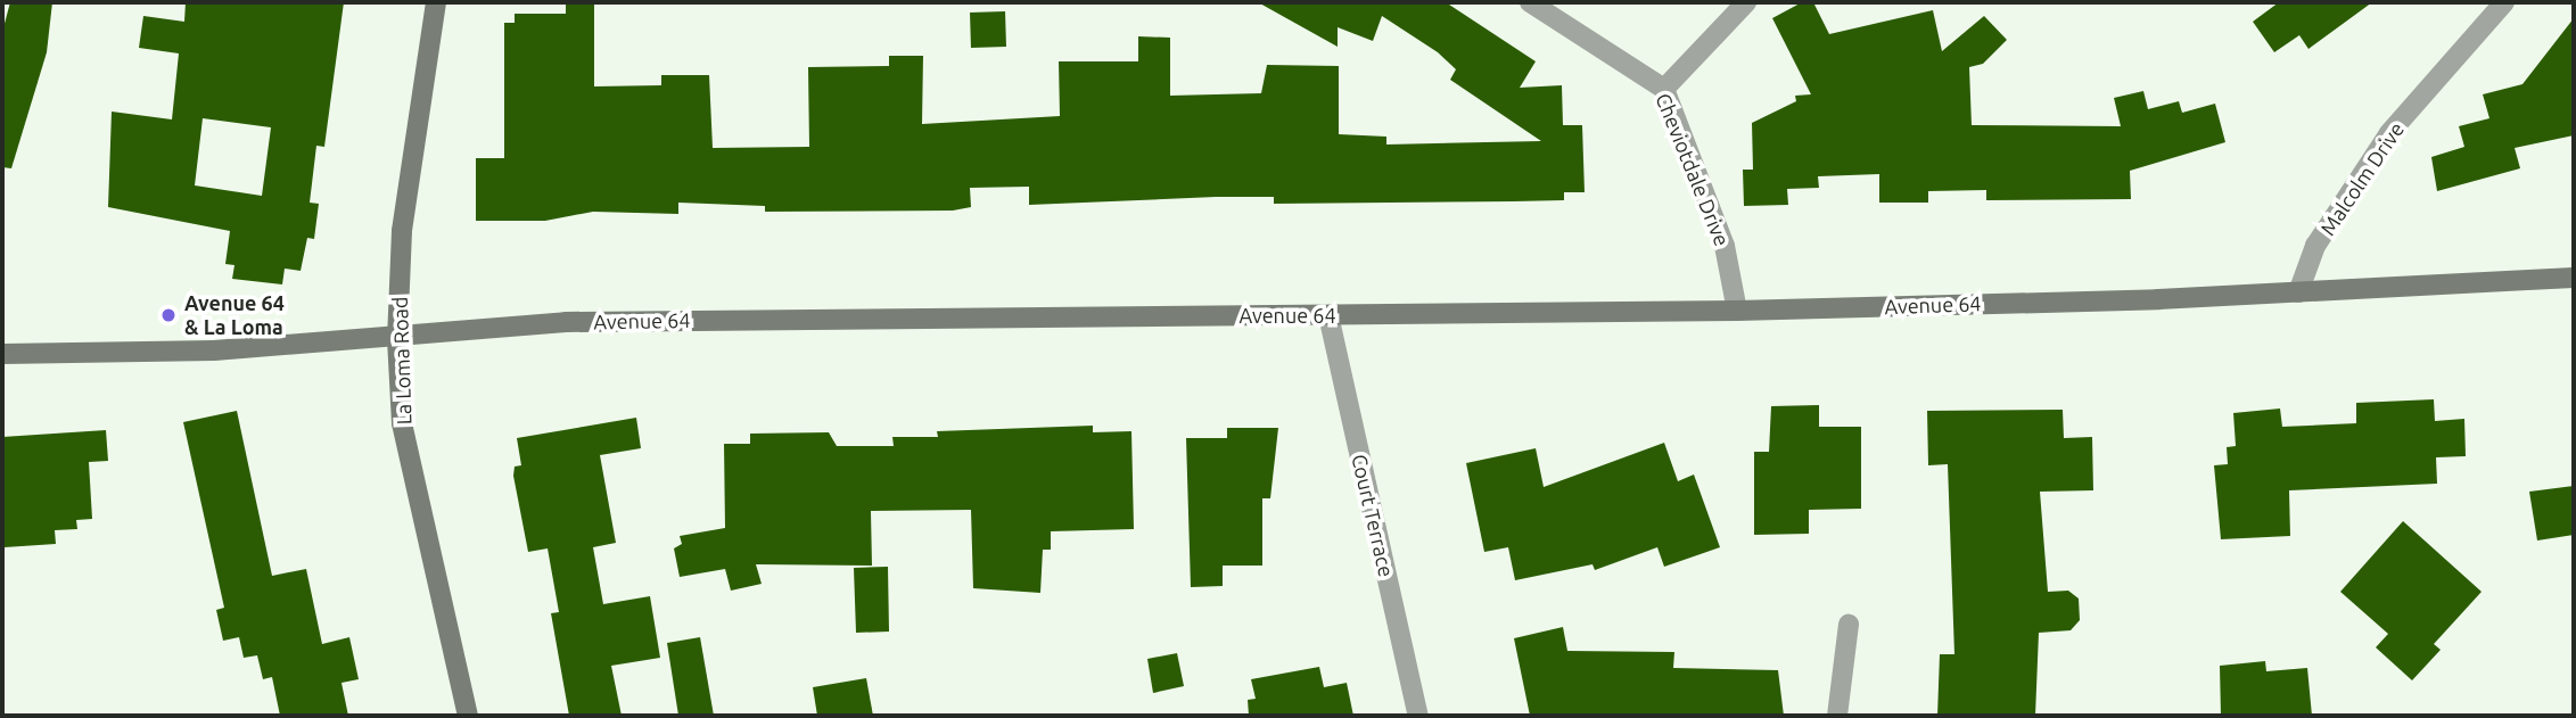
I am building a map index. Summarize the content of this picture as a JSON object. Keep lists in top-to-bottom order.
{
  "streets": {
    "street": [
      "Cheviotdale Drive",
      "Malcolm Drive",
      "Avenue 64",
      "La Loma Road",
      "Court Terrace"
    ]
  },
  "crossings": [
    ["Cheviotdale Drive", "Avenue 64"],
    ["Malcolm Drive", "Avenue 64"],
    ["Avenue 64", "La Loma Road"],
    ["Avenue 64", "Court Terrace"]
  ],
  "places": ["Avenue 64 & La Loma"]
}
